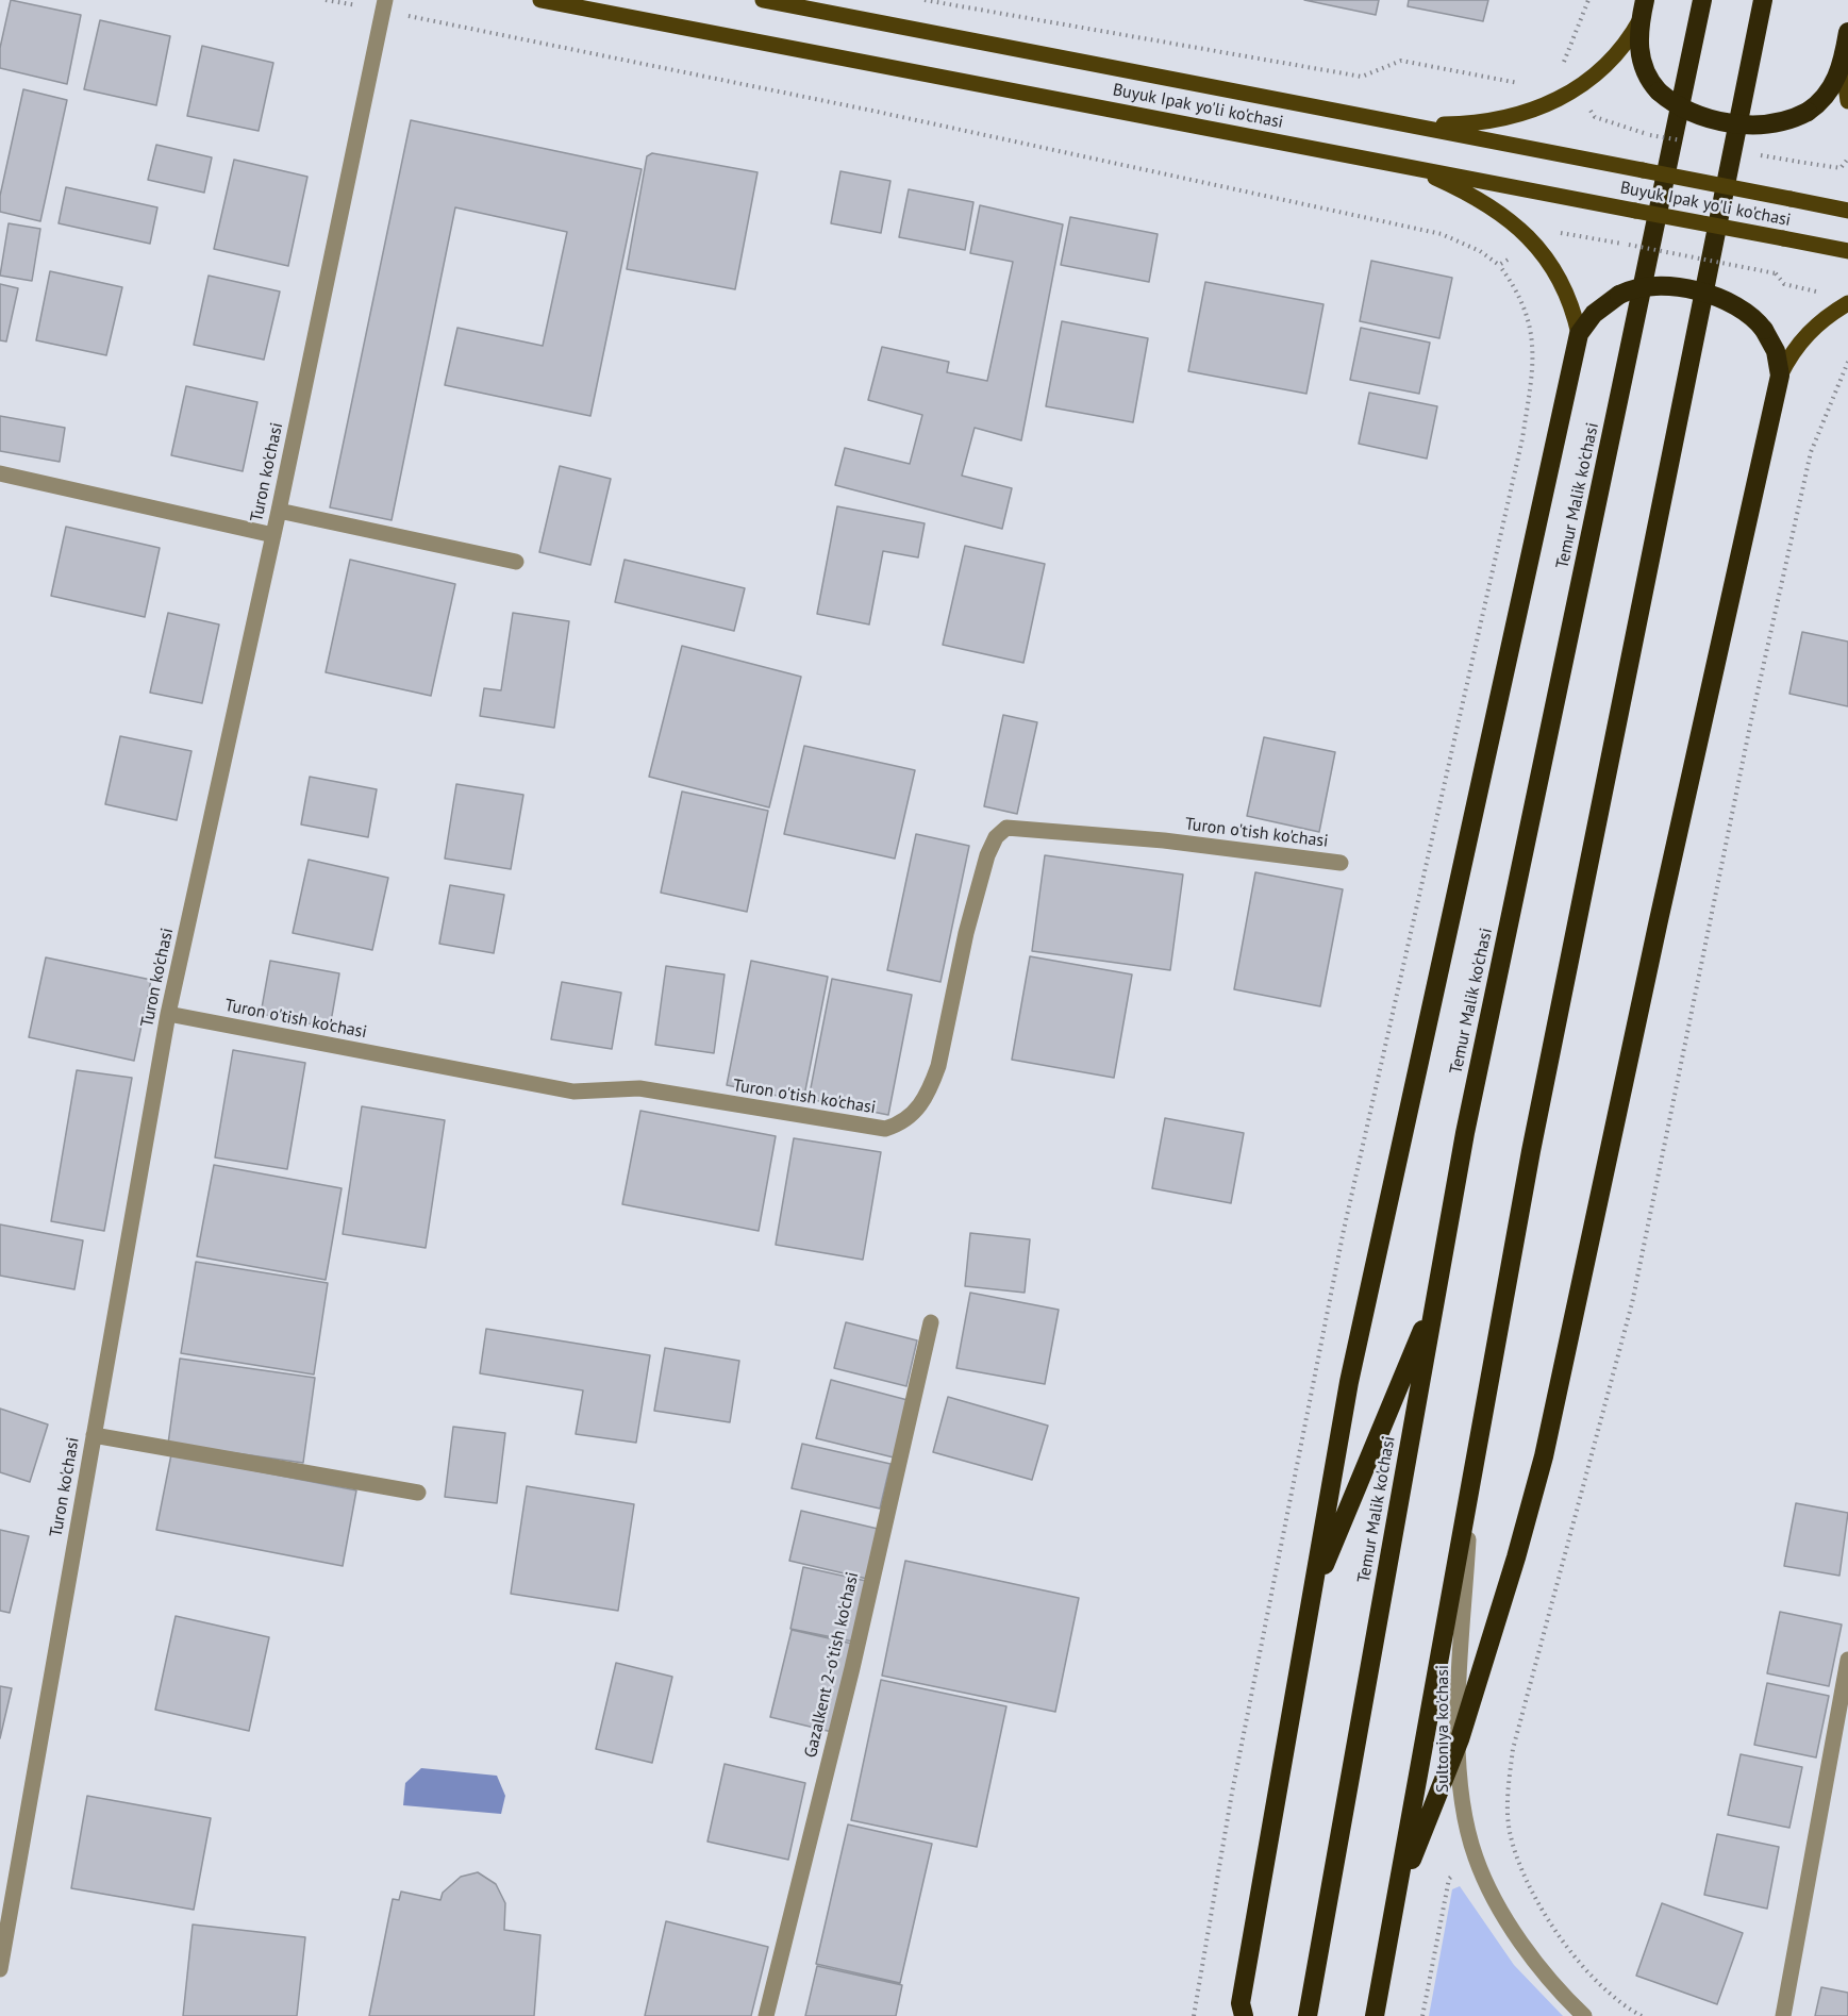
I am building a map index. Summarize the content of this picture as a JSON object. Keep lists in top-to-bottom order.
{
  "streets": {
    "highway": ["Temur Malik ko'chasi"],
    "main road": ["Buyuk Ipak yo'li ko'chasi"],
    "street": [
      "Turon ko'chasi",
      "Turon o'tish ko'chasi",
      "Gazalkent 2-o'tish ko'chasi",
      "Sultoniya ko'chasi"
    ]
  },
  "crossings": [
    ["Turon ko'chasi", "Turon o'tish ko'chasi"]
  ]
}
